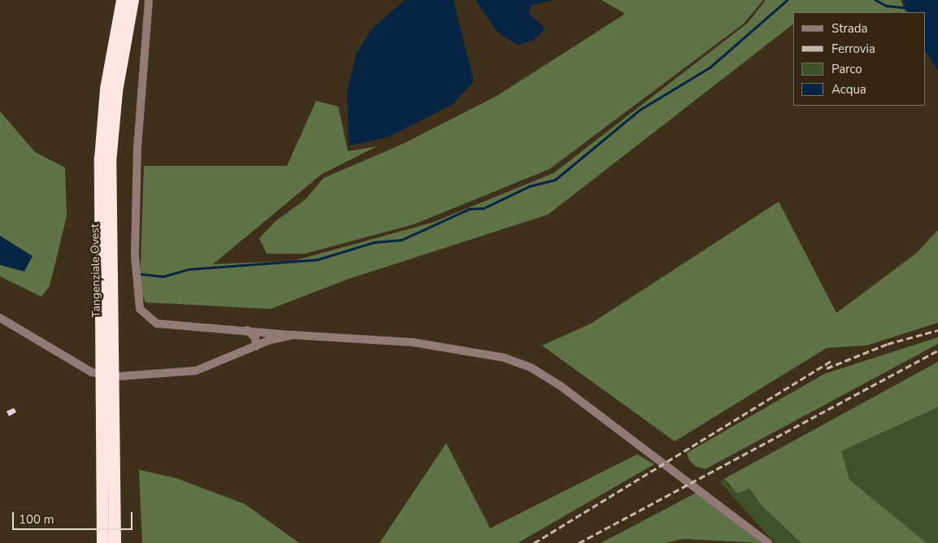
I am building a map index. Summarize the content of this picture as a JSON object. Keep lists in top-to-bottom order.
{
  "streets": {
    "highway": ["Tangenziale Ovest"]
  },
  "legend": [
    "Strada",
    "Ferrovia",
    "Parco",
    "Acqua"
  ],
  "scale_bar": "100 m"
}
